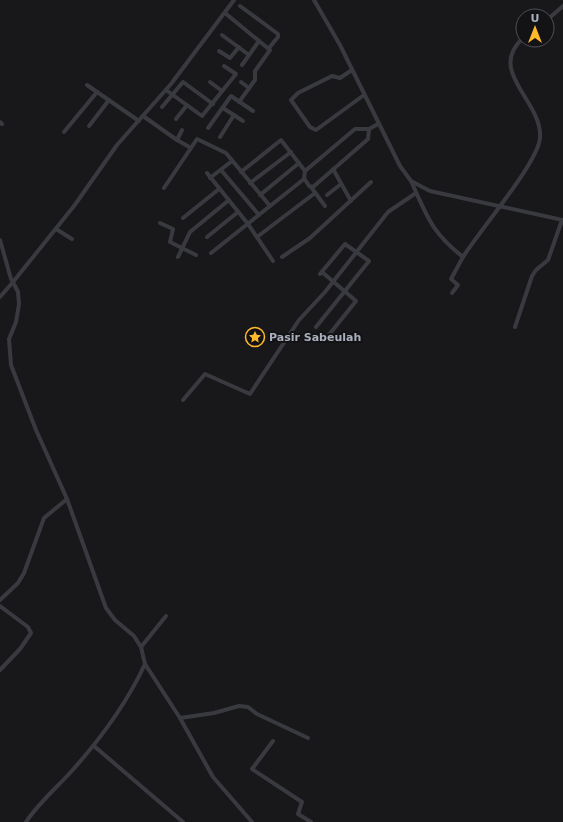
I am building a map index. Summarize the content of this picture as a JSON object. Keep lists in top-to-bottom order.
{
  "places": {
    "place": ["Pasir Sabeulah"]
  },
  "north": "top"
}
